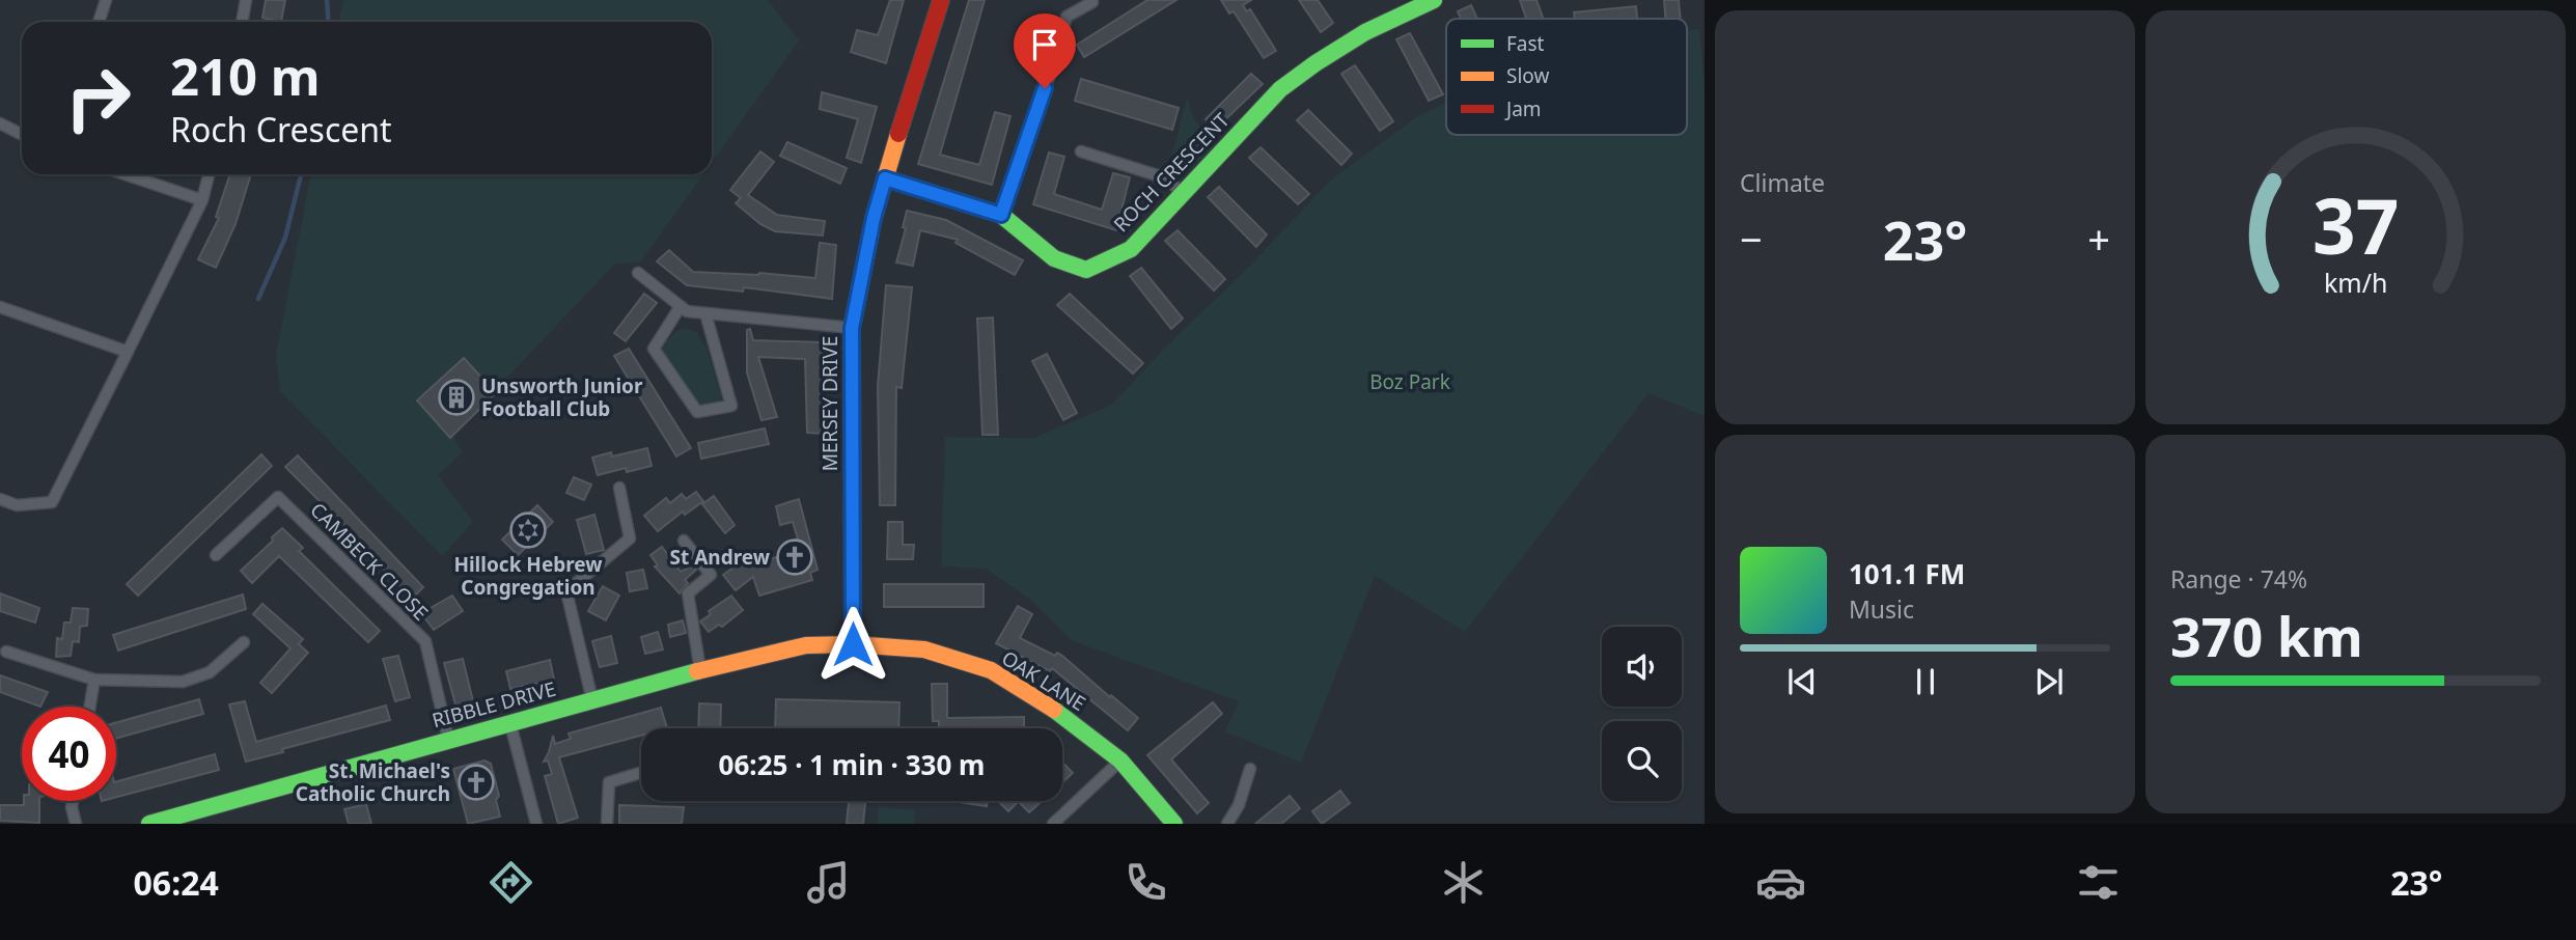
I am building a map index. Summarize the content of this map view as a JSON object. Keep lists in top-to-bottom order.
{
  "streets": {
    "street": [
      "ROCH CRESCENT",
      "MERSEY DRIVE",
      "CAMBECK CLOSE",
      "OAK LANE",
      "RIBBLE DRIVE"
    ]
  },
  "crossings": [
    ["ROCH CRESCENT", "MERSEY DRIVE"],
    ["MERSEY DRIVE", "OAK LANE"],
    ["MERSEY DRIVE", "RIBBLE DRIVE"],
    ["CAMBECK CLOSE", "RIBBLE DRIVE"],
    ["OAK LANE", "RIBBLE DRIVE"]
  ],
  "parks": ["Boz Park"],
  "places": {
    "building": ["Unsworth Junior Football Club"],
    "synagogue": ["Hillock Hebrew Congregation"],
    "church": ["St Andrew", "St. Michael's Catholic Church"]
  },
  "legend": ["Fast", "Slow", "Jam"],
  "page": {
    "tile": [
      "Climate",
      ["Range · 74%", "370 km"]
    ],
    "turn": ["210 m", "Roch Crescent"],
    "heat": ["−", "23°", "+"],
    "song": ["101.1 FM", "Music"],
    "limit": "40",
    "trip": "06:25 · 1 min · 330 m",
    "tabs": ["06:24", "23°"],
    "gauge": ["37", "km/h"]
  }
}
